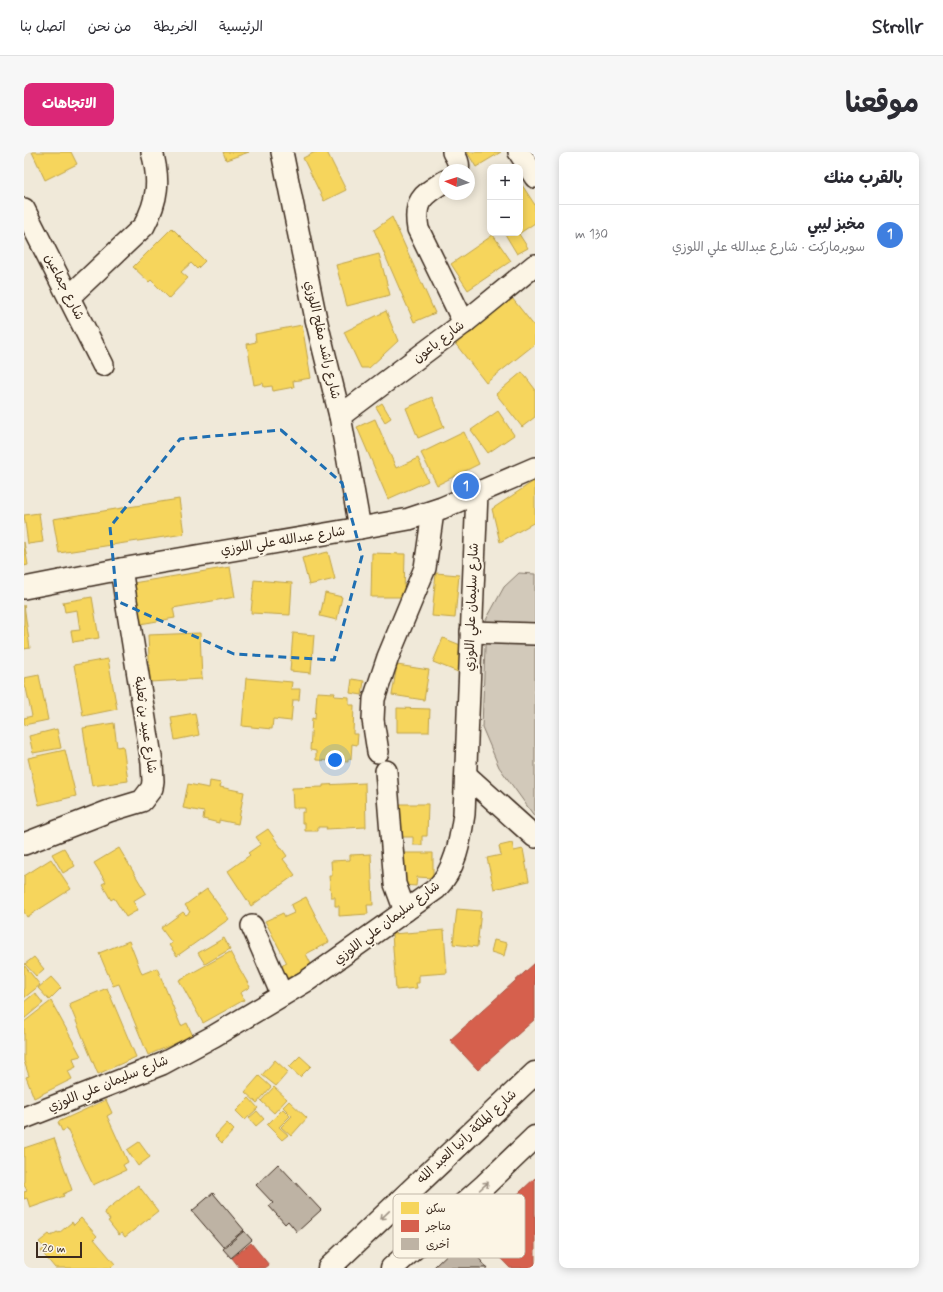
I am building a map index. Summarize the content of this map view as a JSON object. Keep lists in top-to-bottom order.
{
  "streets": {
    "main road": ["شارع الملكة رانيا العبد الله"],
    "street": [
      "شارع جماعين",
      "شارع راشد مفلح اللوزي",
      "شارع باعون",
      "شارع عبدالله علي اللوزي",
      "شارع سليمان علي اللوزي",
      "شارع عبيد بن ثعلبة"
    ]
  },
  "crossings": [
    ["شارع راشد مفلح اللوزي", "شارع باعون"],
    ["شارع راشد مفلح اللوزي", "شارع عبدالله علي اللوزي"],
    ["شارع عبدالله علي اللوزي", "شارع سليمان علي اللوزي"],
    ["شارع عبدالله علي اللوزي", "شارع عبيد بن ثعلبة"]
  ],
  "legend": ["سكن", "متاجر", "أخرى"],
  "scale_bar": "20 m",
  "north": "left",
  "page": {
    "header": "Strollr",
    "nav": [
      "الرئيسية",
      "الخريطة",
      "من نحن",
      "اتصل بنا"
    ],
    "title": "موقعنا",
    "buttons": "الاتجاهات",
    "heading": "بالقرب منك",
    "map_buttons": ["+", "−"],
    "list": [
      {
        "mark": "1",
        "name": "مخبز ليبي",
        "note": "سوبرماركت · شارع عبدالله علي اللوزي",
        "value": "130 m"
      }
    ],
    "pins": "1",
    "scale": "20 m"
  }
}
